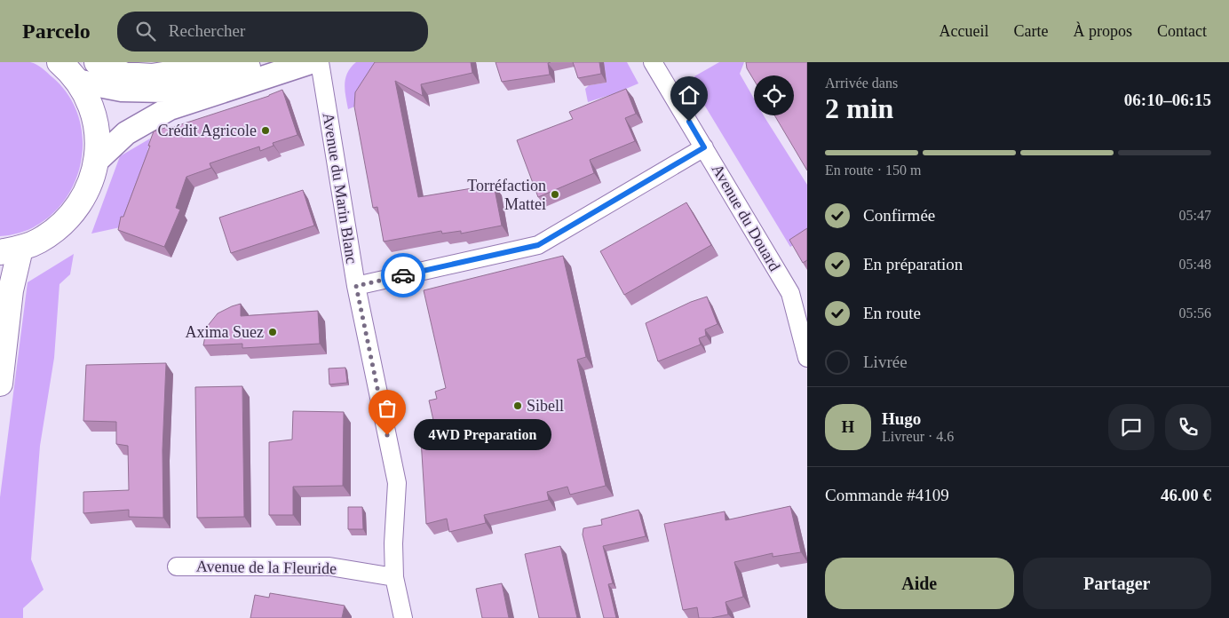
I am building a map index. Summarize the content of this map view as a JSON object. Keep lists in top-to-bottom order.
{
  "streets": {
    "street": ["Avenue du Marin Blanc", "Avenue du Douard", "Avenue de la Fleuride"]
  },
  "crossings": [
    ["Avenue du Marin Blanc", "Avenue de la Fleuride"]
  ],
  "places": [
    "Crédit Agricole",
    "Torréfaction Mattei",
    "Axima Suez",
    "Sibell",
    "4WD Preparation"
  ],
  "page": {
    "header": "Parcelo",
    "search": "Rechercher",
    "nav": [
      "Accueil",
      "Carte",
      "À propos",
      "Contact"
    ],
    "heading": ["2 min", "Arrivée dans", "06:10–06:15"],
    "panel": [
      "Hugo",
      "Livreur · 4.6",
      "Commande #4109",
      "46.00 €"
    ],
    "bar": "En route · 150 m",
    "list": [
      ["Confirmée", "05:47"],
      ["En préparation", "05:48"],
      ["En route", "05:56"],
      "Livrée"
    ],
    "round": "H",
    "bubble": "4WD Preparation",
    "buttons": ["Aide", "Partager"]
  }
}
